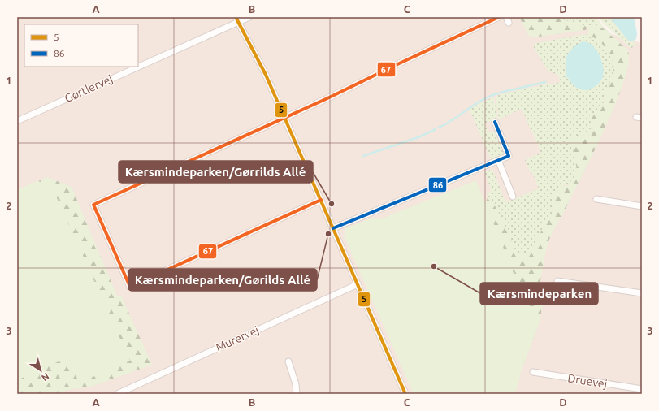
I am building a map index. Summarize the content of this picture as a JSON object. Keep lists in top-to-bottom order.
{
  "streets": {
    "street": ["Gørtlervej", "Murervej", "Druevej"]
  },
  "places": ["Kærsmindeparken/Gørrilds Allé", "Kærsmindeparken/Gørilds Allé", "Kærsmindeparken"],
  "lines": ["transit line 5", "transit line 67", "transit line 86"],
  "legend": ["5", "86"],
  "north": "bottom right",
  "grid": {
    "columns": [
      "A",
      "B",
      "C",
      "D"
    ],
    "rows": ["1", "2", "3"]
  }
}
